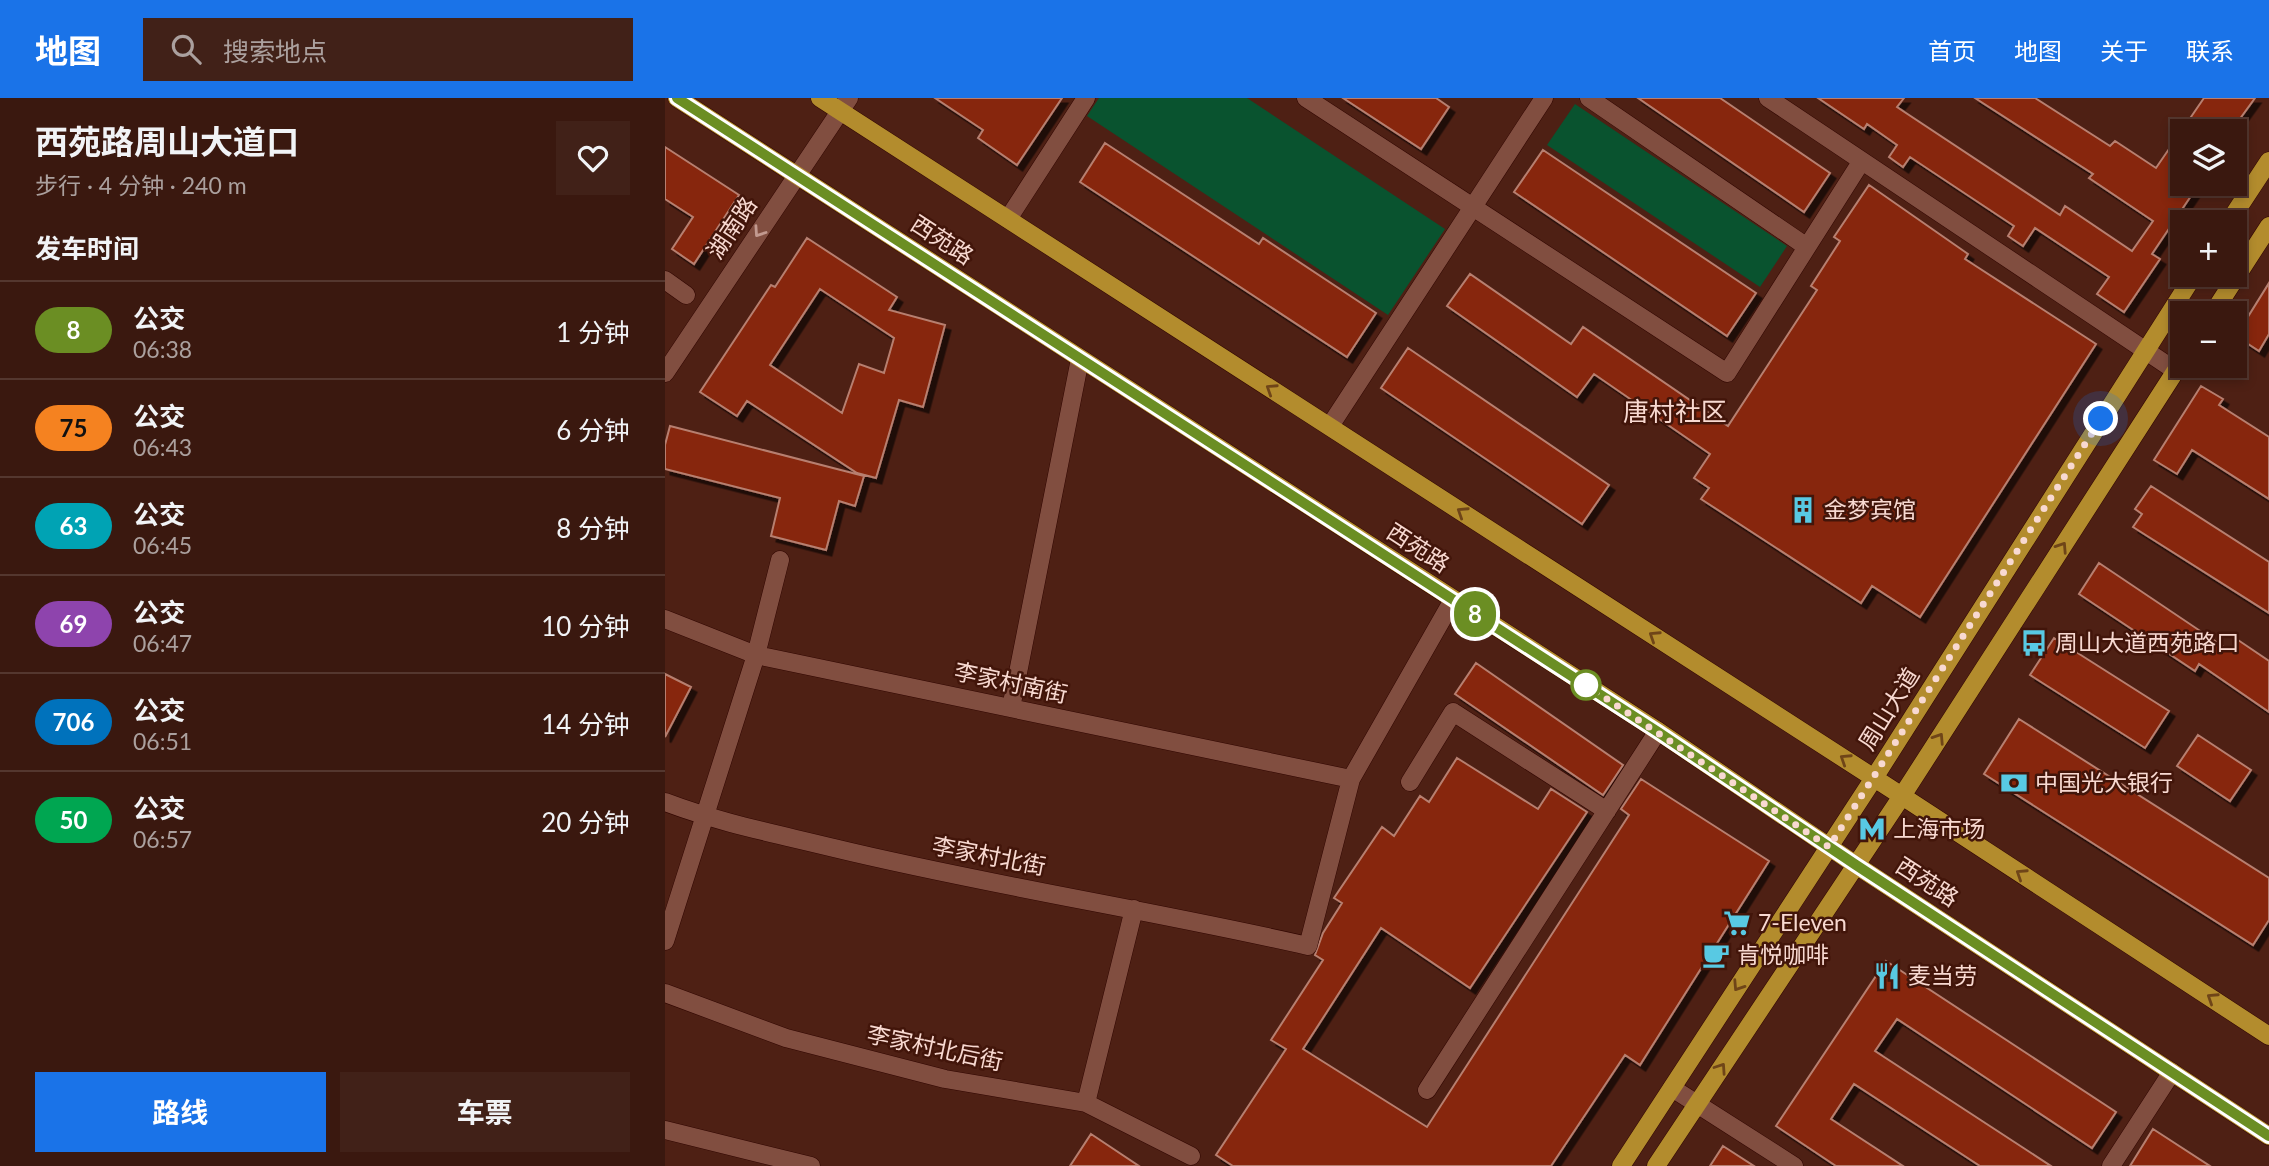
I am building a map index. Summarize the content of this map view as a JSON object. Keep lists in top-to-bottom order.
{
  "streets": {
    "main road": ["西苑路", "周山大道"],
    "street": [
      "湖南路",
      "李家村南街",
      "李家村北街",
      "李家村北后街"
    ]
  },
  "crossings": [
    ["湖南路", "西苑路"],
    ["西苑路", "周山大道"],
    ["李家村南街", "李家村北街"]
  ],
  "one_way": ["湖南路"],
  "districts": ["唐村社区"],
  "places": {
    "building": ["金梦宾馆"],
    "bus stop": ["周山大道西苑路口"],
    "bank": ["中国光大银行"],
    "metro station": ["上海市场"],
    "supermarket": ["7-Eleven"],
    "cafe": ["肯悦咖啡"],
    "restaurant": ["麦当劳"]
  },
  "lines": ["bus line 8"],
  "page": {
    "header": "地图",
    "search": "搜索地点",
    "nav": [
      "首页",
      "地图",
      "关于",
      "联系"
    ],
    "heading": [
      ["西苑路周山大道口", "步行 · 4 分钟 · 240 m"],
      "发车时间"
    ],
    "on_map": "8",
    "map_buttons": ["+", "−"],
    "list": [
      {
        "mark": "8",
        "name": "公交",
        "note": "06:38",
        "value": "1 分钟"
      },
      {
        "mark": "75",
        "name": "公交",
        "note": "06:43",
        "value": "6 分钟"
      },
      {
        "mark": "63",
        "name": "公交",
        "note": "06:45",
        "value": "8 分钟"
      },
      {
        "mark": "69",
        "name": "公交",
        "note": "06:47",
        "value": "10 分钟"
      },
      {
        "mark": "706",
        "name": "公交",
        "note": "06:51",
        "value": "14 分钟"
      },
      {
        "mark": "50",
        "name": "公交",
        "note": "06:57",
        "value": "20 分钟"
      }
    ],
    "buttons": ["路线", "车票"]
  }
}
